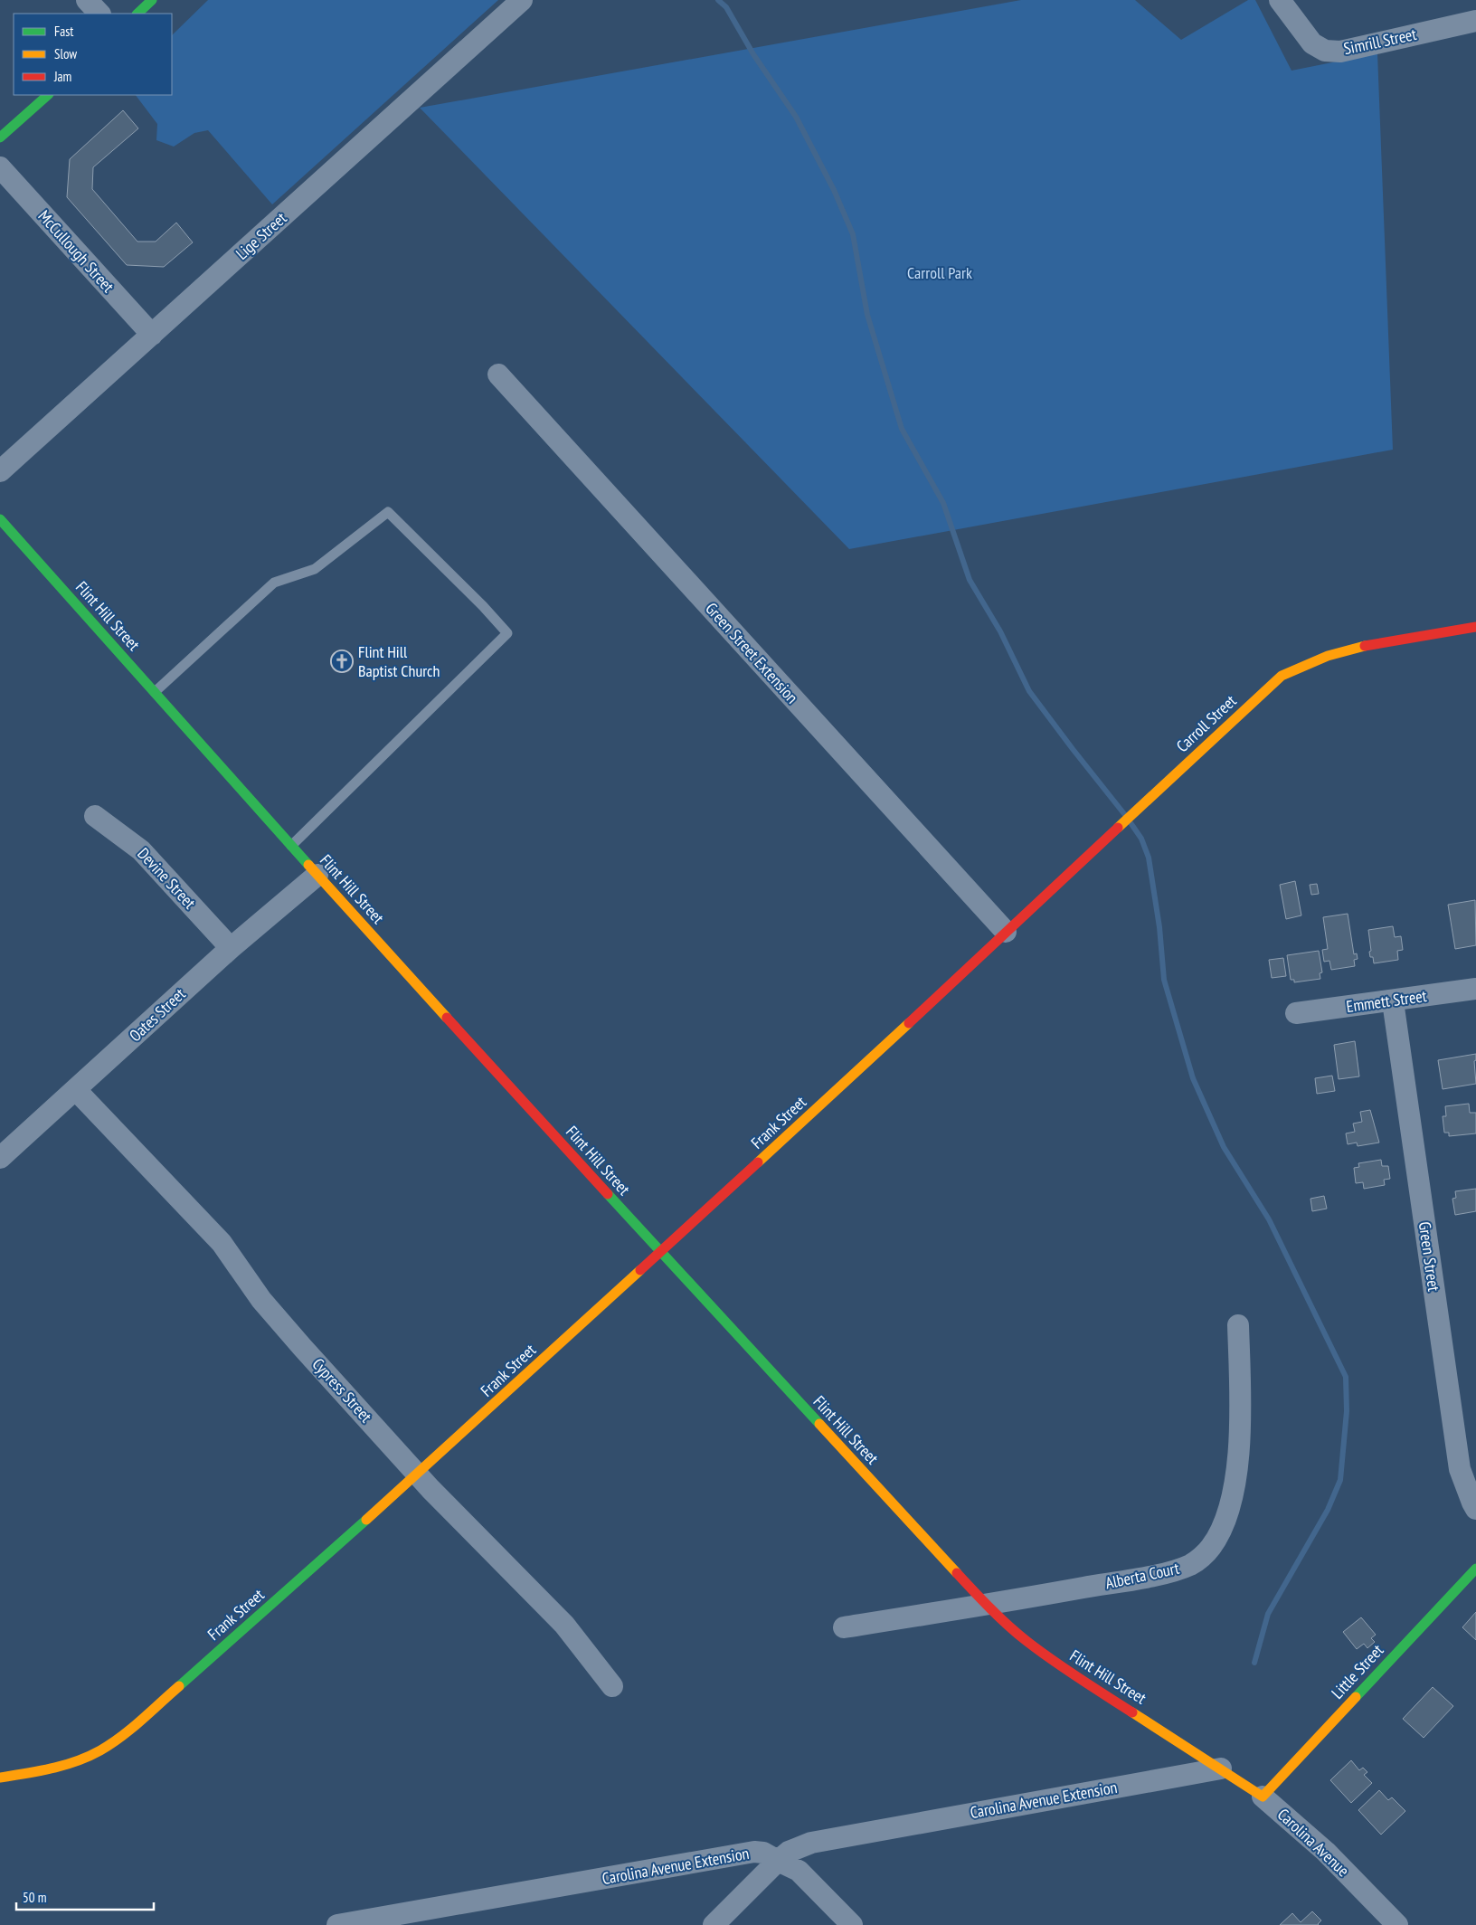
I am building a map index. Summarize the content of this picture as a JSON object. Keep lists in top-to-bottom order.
{
  "streets": {
    "main road": [
      "Flint Hill Street",
      "Carroll Street",
      "Frank Street",
      "Little Street",
      "Carolina Avenue"
    ],
    "street": [
      "Simrill Street",
      "Lige Street",
      "McCullough Street",
      "Green Street Extension",
      "Devine Street",
      "Emmett Street",
      "Oates Street",
      "Green Street",
      "Cypress Street",
      "Alberta Court",
      "Carolina Avenue Extension"
    ]
  },
  "crossings": [
    ["Lige Street", "McCullough Street"],
    ["Flint Hill Street", "Oates Street"],
    ["Flint Hill Street", "Frank Street"],
    ["Flint Hill Street", "Alberta Court"],
    ["Flint Hill Street", "Carolina Avenue Extension"],
    ["Flint Hill Street", "Carolina Avenue"],
    ["Green Street Extension", "Carroll Street"],
    ["Green Street Extension", "Frank Street"],
    ["Carroll Street", "Frank Street"],
    ["Devine Street", "Oates Street"],
    ["Emmett Street", "Green Street"],
    ["Oates Street", "Cypress Street"],
    ["Frank Street", "Cypress Street"],
    ["Little Street", "Carolina Avenue"],
    ["Carolina Avenue Extension", "Carolina Avenue"]
  ],
  "parks": ["Carroll Park"],
  "places": {
    "church": ["Flint Hill Baptist Church"]
  },
  "legend": ["Fast", "Slow", "Jam"],
  "scale_bar": "50 m"
}
